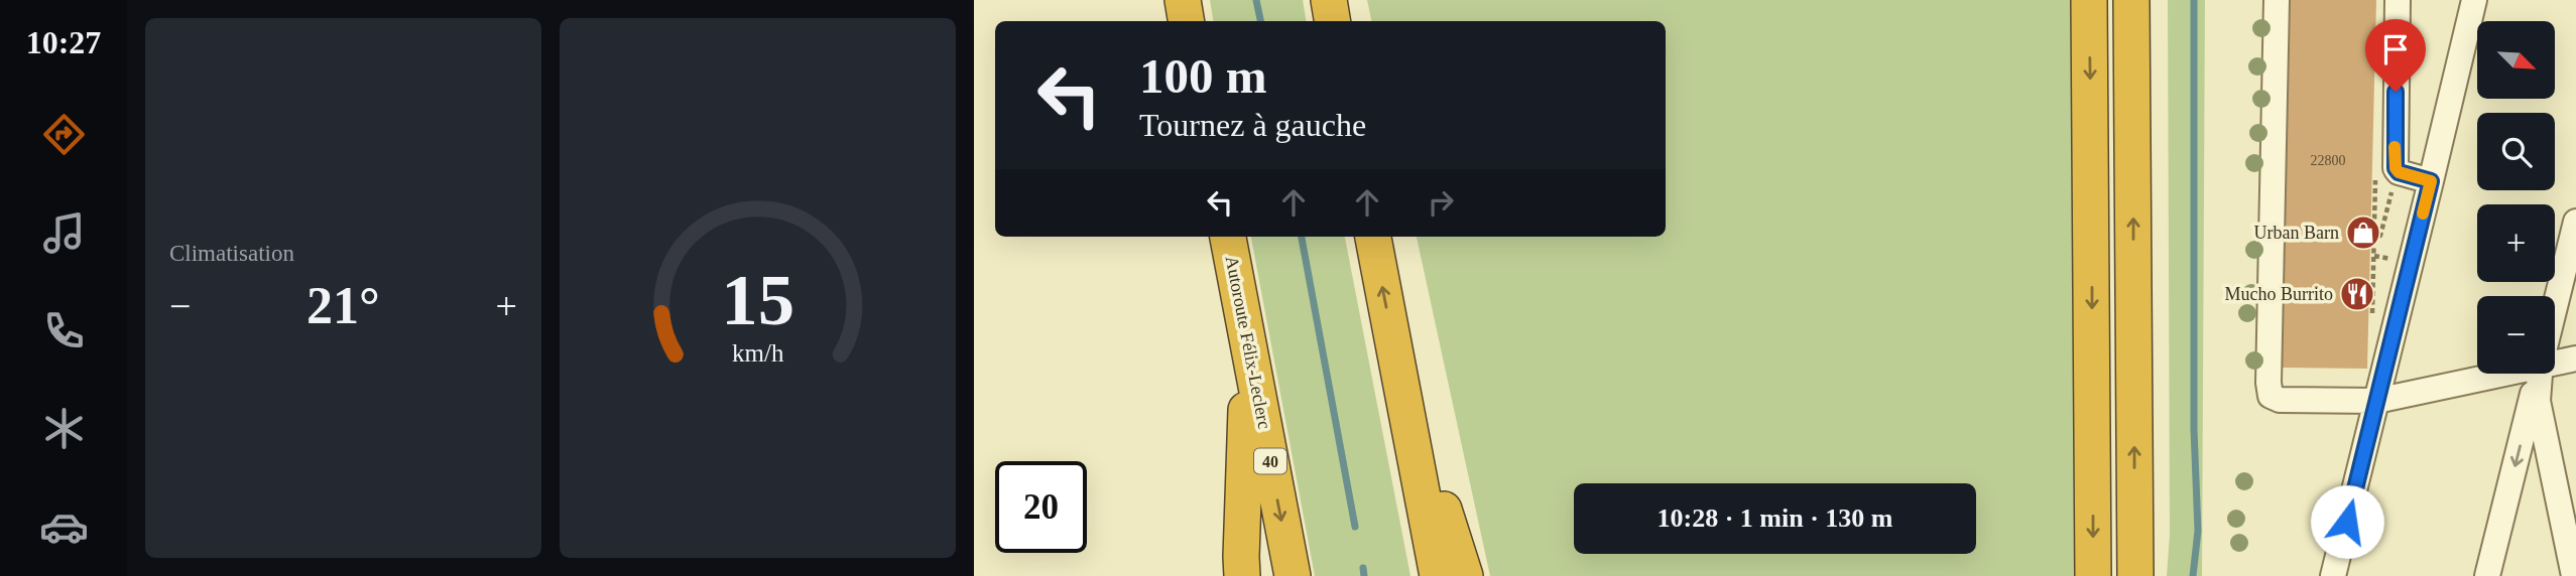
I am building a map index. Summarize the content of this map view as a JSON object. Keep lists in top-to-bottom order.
{
  "streets": {
    "highway": ["Autoroute Félix-Leclerc", "40"]
  },
  "places": {
    "shop": ["Urban Barn"],
    "restaurant": ["Mucho Burrito"]
  },
  "house_numbers": ["22800"],
  "north": "bottom right",
  "page": {
    "tabs": "10:27",
    "tile": "Climatisation",
    "map_buttons": ["+", "−"],
    "turn": ["100 m", "Tournez à gauche"],
    "heat": ["−", "21°", "+"],
    "limit": "20",
    "trip": "10:28 · 1 min · 130 m",
    "gauge": ["15", "km/h"]
  }
}
